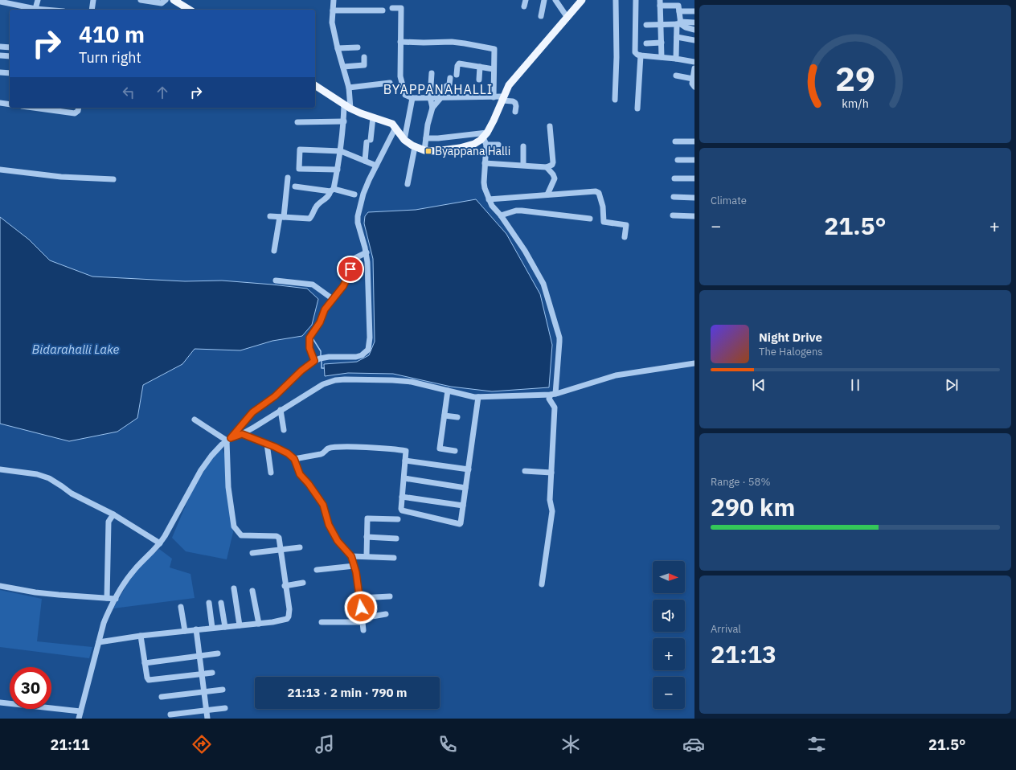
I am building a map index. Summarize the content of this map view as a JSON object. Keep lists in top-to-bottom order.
{
  "districts": ["BYAPPANAHALLI"],
  "water": ["Bidarahalli Lake"],
  "places": {
    "transit": ["Byappana Halli"]
  },
  "north": "right",
  "page": {
    "turn": ["410 m", "Turn right"],
    "tile": [
      "Climate",
      ["Range · 58%", "290 km"],
      ["Arrival", "21:13"]
    ],
    "heat": ["−", "21.5°", "+"],
    "song": ["Night Drive", "The Halogens"],
    "map_buttons": ["+", "−"],
    "limit": "30",
    "trip": "21:13 · 2 min · 790 m",
    "tabs": ["21:11", "21.5°"],
    "gauge": ["29", "km/h"]
  }
}
